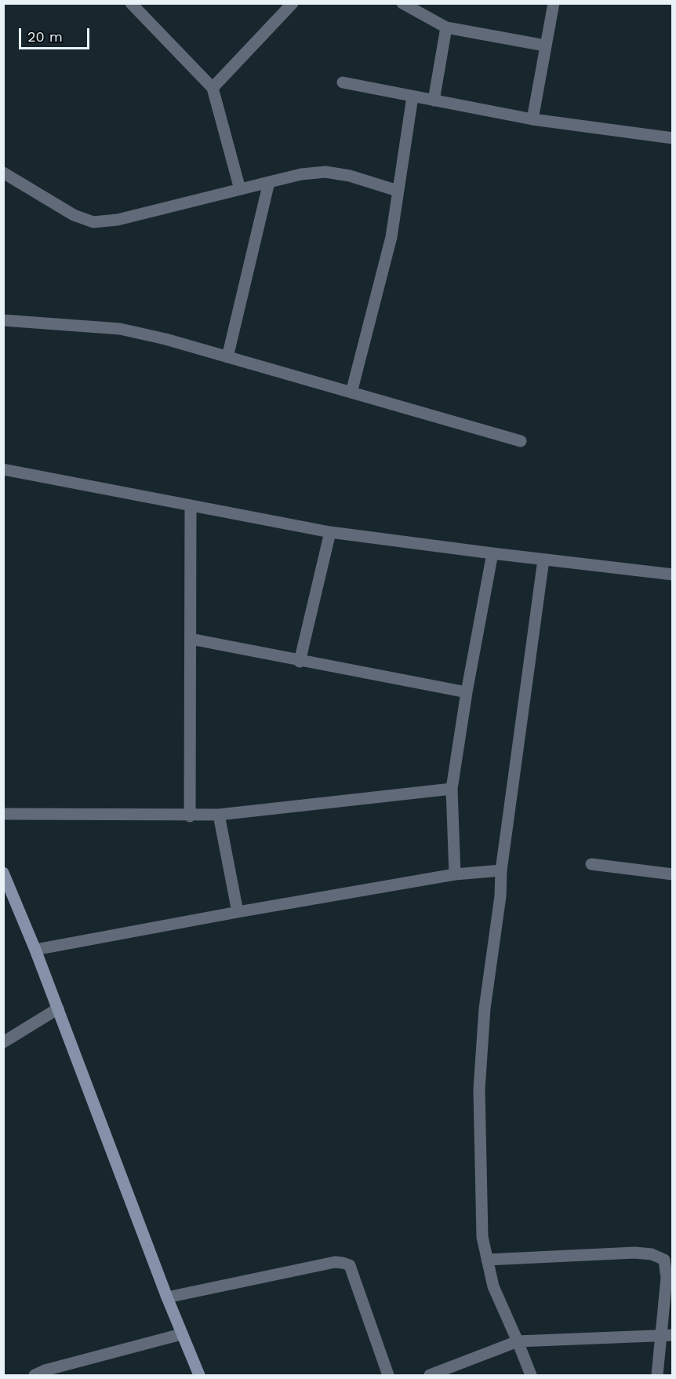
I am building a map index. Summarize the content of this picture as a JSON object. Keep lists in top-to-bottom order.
{
  "scale_bar": "20 m"
}
